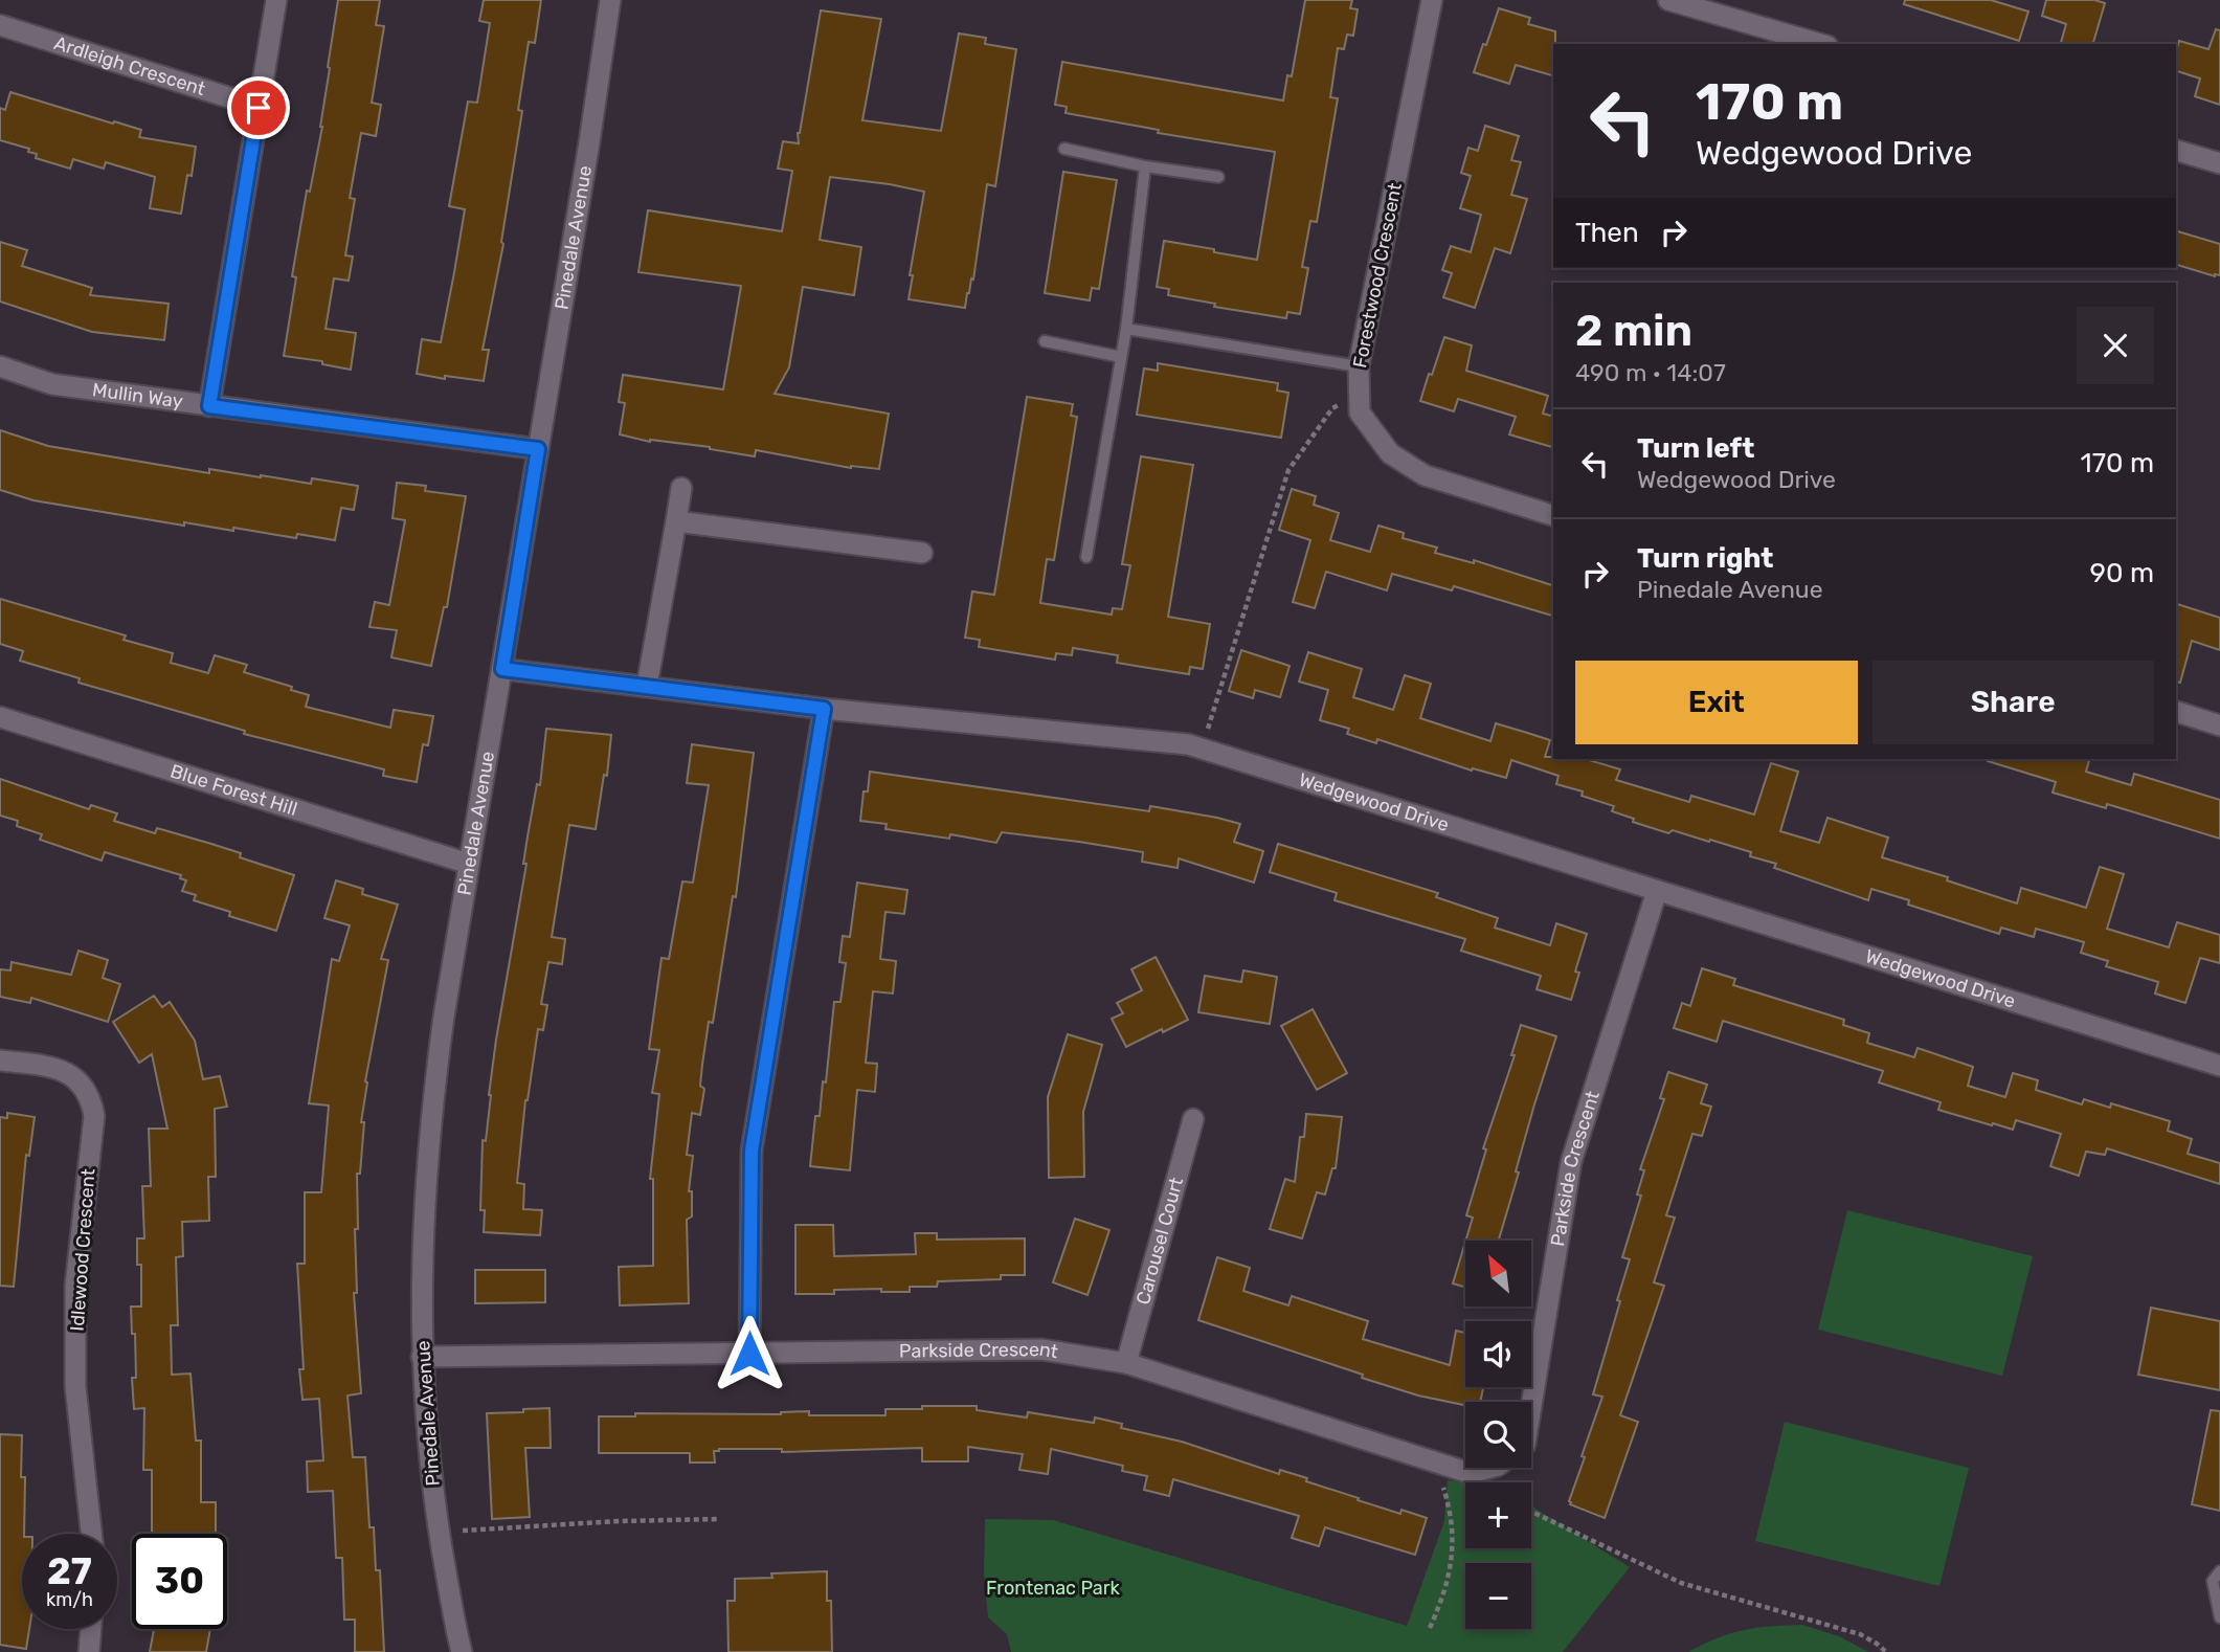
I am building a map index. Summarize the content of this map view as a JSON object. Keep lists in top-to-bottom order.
{
  "streets": {
    "street": [
      "Ardleigh Crescent",
      "Pinedale Avenue",
      "Forestwood Crescent",
      "Mullin Way",
      "Blue Forest Hill",
      "Wedgewood Drive",
      "Parkside Crescent",
      "Carousel Court",
      "Idlewood Crescent"
    ]
  },
  "crossings": [
    ["Pinedale Avenue", "Mullin Way"],
    ["Pinedale Avenue", "Blue Forest Hill"],
    ["Pinedale Avenue", "Wedgewood Drive"],
    ["Pinedale Avenue", "Parkside Crescent"],
    ["Wedgewood Drive", "Parkside Crescent"],
    ["Parkside Crescent", "Carousel Court"]
  ],
  "parks": ["Frontenac Park"],
  "north": "top left",
  "page": {
    "turn": ["170 m", "Wedgewood Drive"],
    "then": "Then",
    "heading": ["2 min", "490 m · 14:07"],
    "list": [
      {
        "name": "Turn left",
        "note": "Wedgewood Drive",
        "value": "170 m"
      },
      {
        "name": "Turn right",
        "note": "Pinedale Avenue",
        "value": "90 m"
      }
    ],
    "buttons": ["Exit", "Share"],
    "map_buttons": ["+", "−"],
    "speed": "27 km/h",
    "limit": "30"
  }
}
